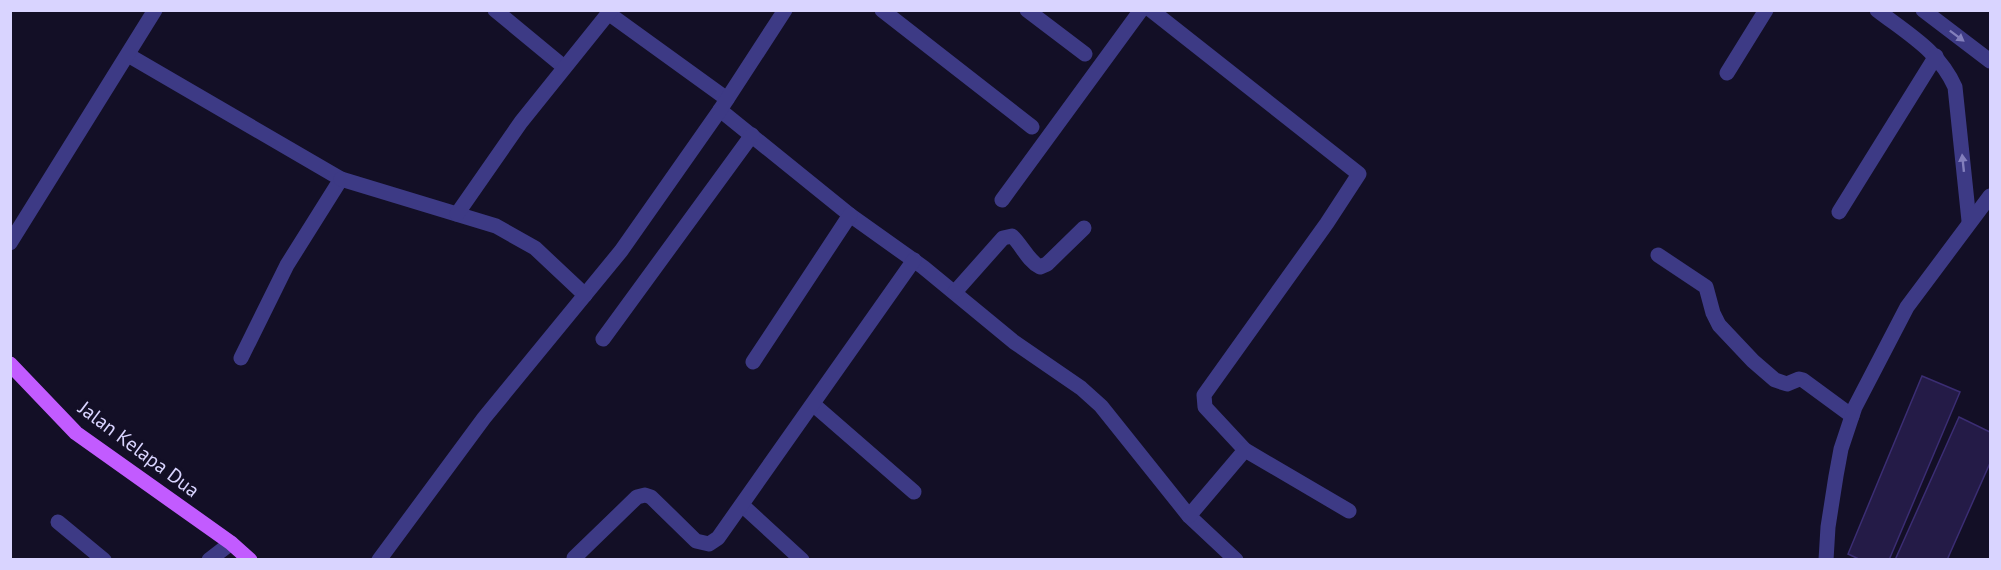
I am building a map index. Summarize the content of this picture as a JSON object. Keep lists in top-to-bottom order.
{
  "streets": {
    "main road": ["Jalan Kelapa Dua"]
  }
}
